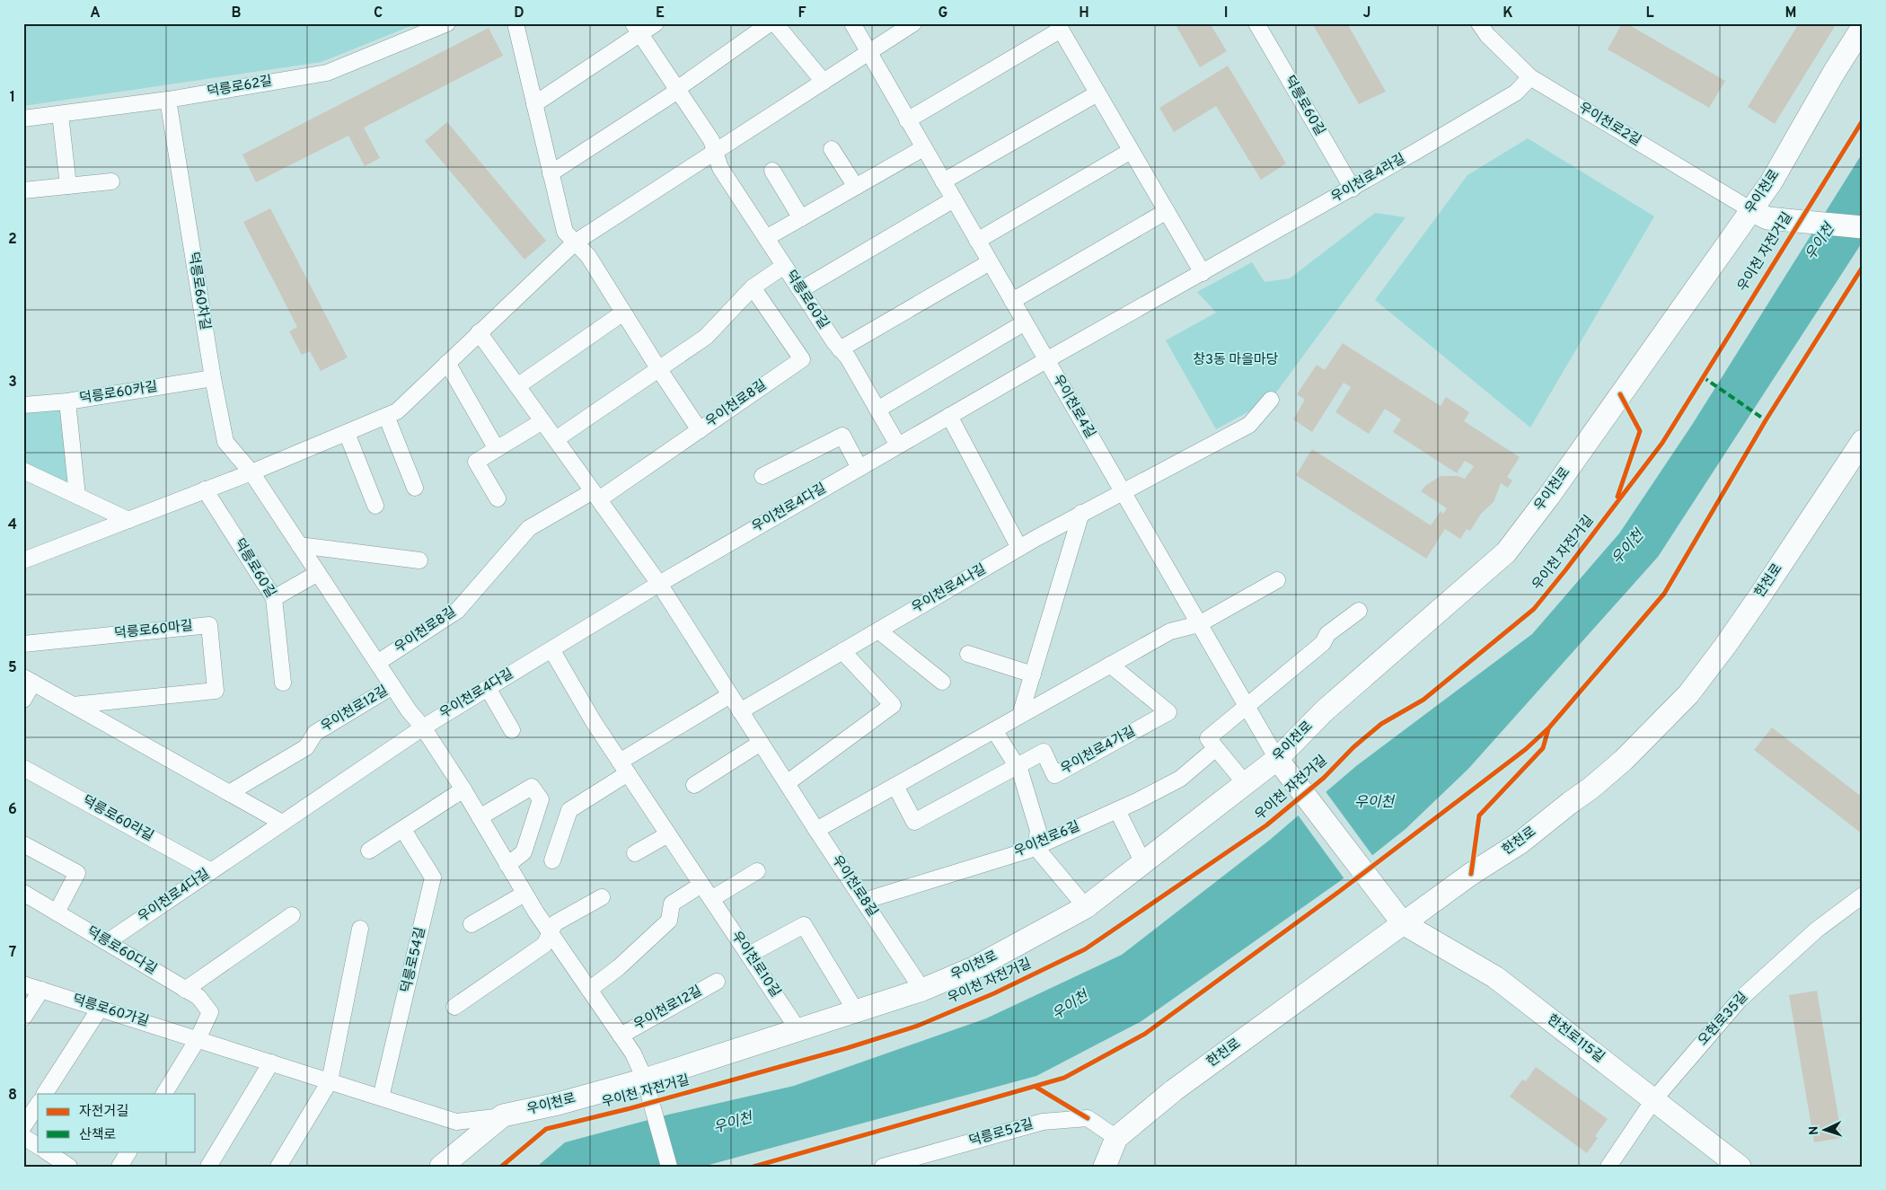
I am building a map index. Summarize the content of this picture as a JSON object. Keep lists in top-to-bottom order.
{
  "streets": {
    "street": [
      "덕릉로62길",
      "덕릉로60길",
      "우이천로2길",
      "우이천로4라길",
      "우이천로",
      "덕릉로60차길",
      "덕릉로60카길",
      "우이천로8길",
      "우이천로4길",
      "우이천로4다길",
      "한천로",
      "우이천로4나길",
      "덕릉로60마길",
      "우이천로12길",
      "우이천로4가길",
      "덕릉로60라길",
      "우이천로6길",
      "덕릉로60다길",
      "덕릉로54길",
      "우이천로10길",
      "덕릉로60가길",
      "오현로35길",
      "한천로115길",
      "덕릉로52길"
    ],
    "cycle path": ["우이천 자전거길"]
  },
  "crossings": [
    ["덕릉로62길", "덕릉로60차길"],
    ["덕릉로60길", "우이천로4라길"],
    ["덕릉로60길", "우이천로4다길"],
    ["우이천로2길", "우이천로4라길"],
    ["우이천로2길", "우이천로"],
    ["우이천로4라길", "우이천로4길"],
    ["우이천로4라길", "우이천로4다길"],
    ["우이천로", "우이천로8길"],
    ["우이천로", "우이천로4길"],
    ["우이천로", "우이천로12길"],
    ["우이천로", "우이천로10길"],
    ["덕릉로60차길", "덕릉로60카길"],
    ["덕릉로60차길", "우이천로12길"],
    ["우이천로8길", "우이천로4다길"],
    ["우이천로8길", "우이천로4나길"],
    ["우이천로8길", "우이천로12길"],
    ["우이천로8길", "우이천로6길"],
    ["우이천로4길", "우이천로4다길"],
    ["우이천로4길", "우이천로4나길"],
    ["우이천로4다길", "우이천로12길"],
    ["우이천로4다길", "덕릉로60라길"],
    ["우이천로4다길", "덕릉로60다길"],
    ["우이천로4다길", "우이천로10길"],
    ["한천로", "한천로115길"],
    ["한천로", "덕릉로52길"],
    ["덕릉로60다길", "덕릉로60가길"],
    ["오현로35길", "한천로115길"]
  ],
  "water": ["우이천"],
  "parks": ["창3동 마을마당"],
  "legend": ["자전거길", "산책로"],
  "north": "left",
  "grid": {
    "columns": [
      "A",
      "B",
      "C",
      "D",
      "E",
      "F",
      "G",
      "H",
      "I",
      "J",
      "K",
      "L",
      "M"
    ],
    "rows": [
      "1",
      "2",
      "3",
      "4",
      "5",
      "6",
      "7",
      "8"
    ]
  }
}
